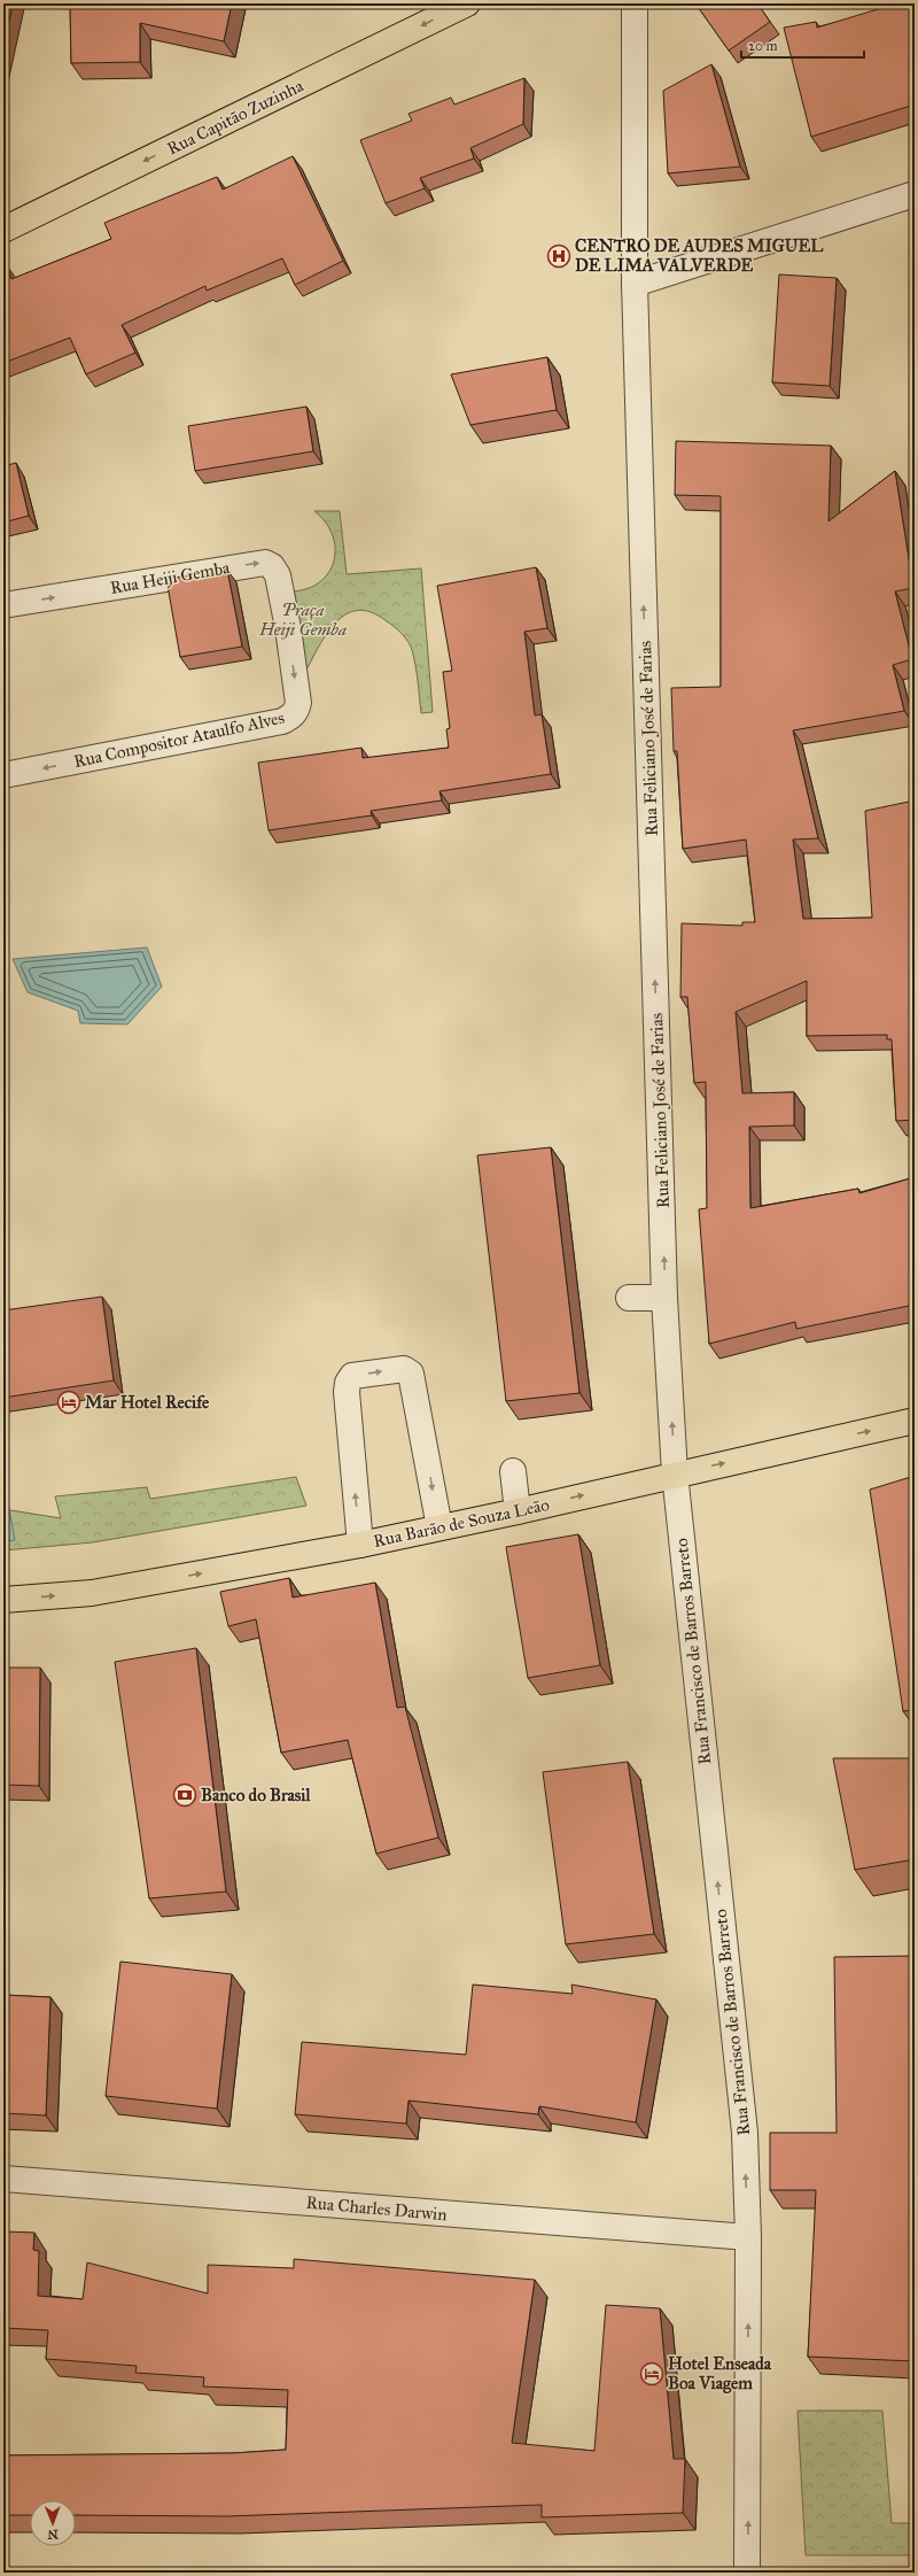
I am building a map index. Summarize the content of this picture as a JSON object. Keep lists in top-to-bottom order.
{
  "streets": {
    "main road": ["Rua Capitão Zuzinha", "Rua Barão de Souza Leão"],
    "street": [
      "Rua Heiji Gemba",
      "Rua Feliciano José de Farias",
      "Rua Compositor Ataulfo Alves",
      "Rua Francisco de Barros Barreto",
      "Rua Charles Darwin"
    ]
  },
  "crossings": [
    ["Rua Heiji Gemba", "Rua Compositor Ataulfo Alves"],
    ["Rua Feliciano José de Farias", "Rua Barão de Souza Leão"],
    ["Rua Feliciano José de Farias", "Rua Francisco de Barros Barreto"],
    ["Rua Barão de Souza Leão", "Rua Francisco de Barros Barreto"],
    ["Rua Francisco de Barros Barreto", "Rua Charles Darwin"]
  ],
  "one_way": [
    "Rua Capitão Zuzinha",
    "Rua Heiji Gemba",
    "Rua Feliciano José de Farias",
    "Rua Compositor Ataulfo Alves",
    "Rua Barão de Souza Leão",
    "Rua Francisco de Barros Barreto"
  ],
  "parks": ["Praça Heiji Gemba"],
  "places": {
    "hospital": ["CENTRO DE AUDES MIGUEL DE LIMA VALVERDE"],
    "hotel": ["Mar Hotel Recife", "Hotel Enseada Boa Viagem"],
    "bank": ["Banco do Brasil"]
  },
  "scale_bar": "20 m",
  "north": "bottom"
}
